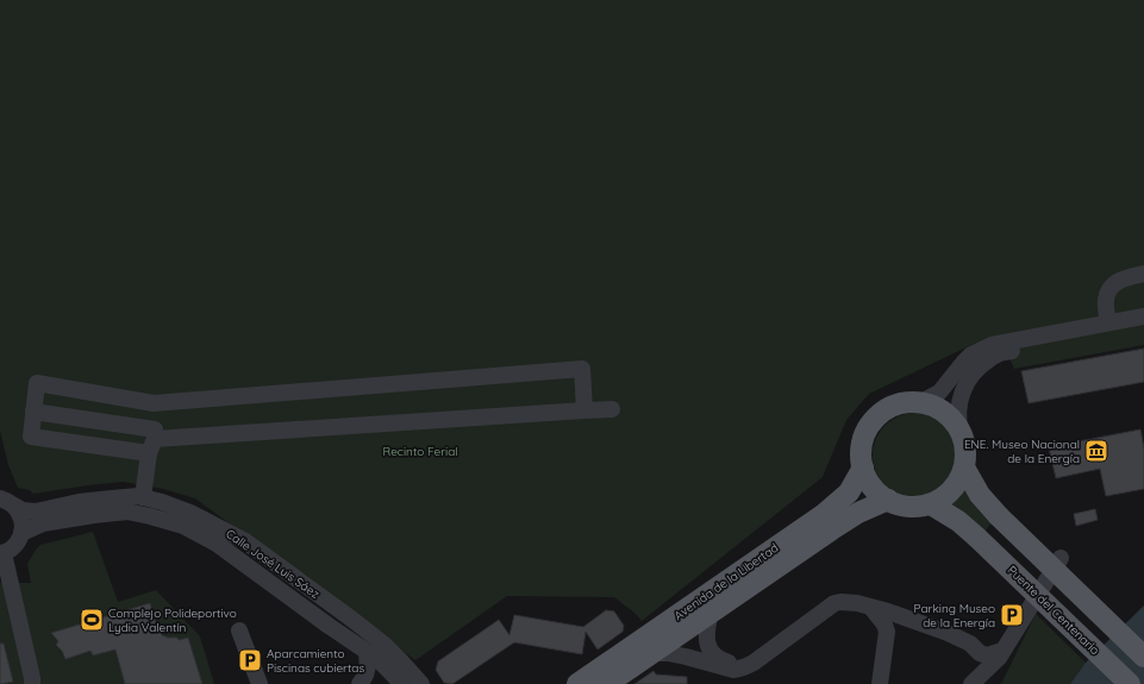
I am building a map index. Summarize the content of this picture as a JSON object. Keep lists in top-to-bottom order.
{
  "streets": {
    "main road": ["Avenida de la Libertad", "Puente del Centenario"],
    "street": ["Calle José Luis Sáez"]
  },
  "crossings": [
    ["Avenida de la Libertad", "Puente del Centenario"]
  ],
  "parks": ["Recinto Ferial"],
  "places": {
    "museum": ["ENE. Museo Nacional de la Energía"],
    "parking": ["Parking Museo de la Energía", "Aparcamiento Piscinas cubiertas"],
    "sports": ["Complejo Polideportivo Lydia Valentín"]
  }
}
